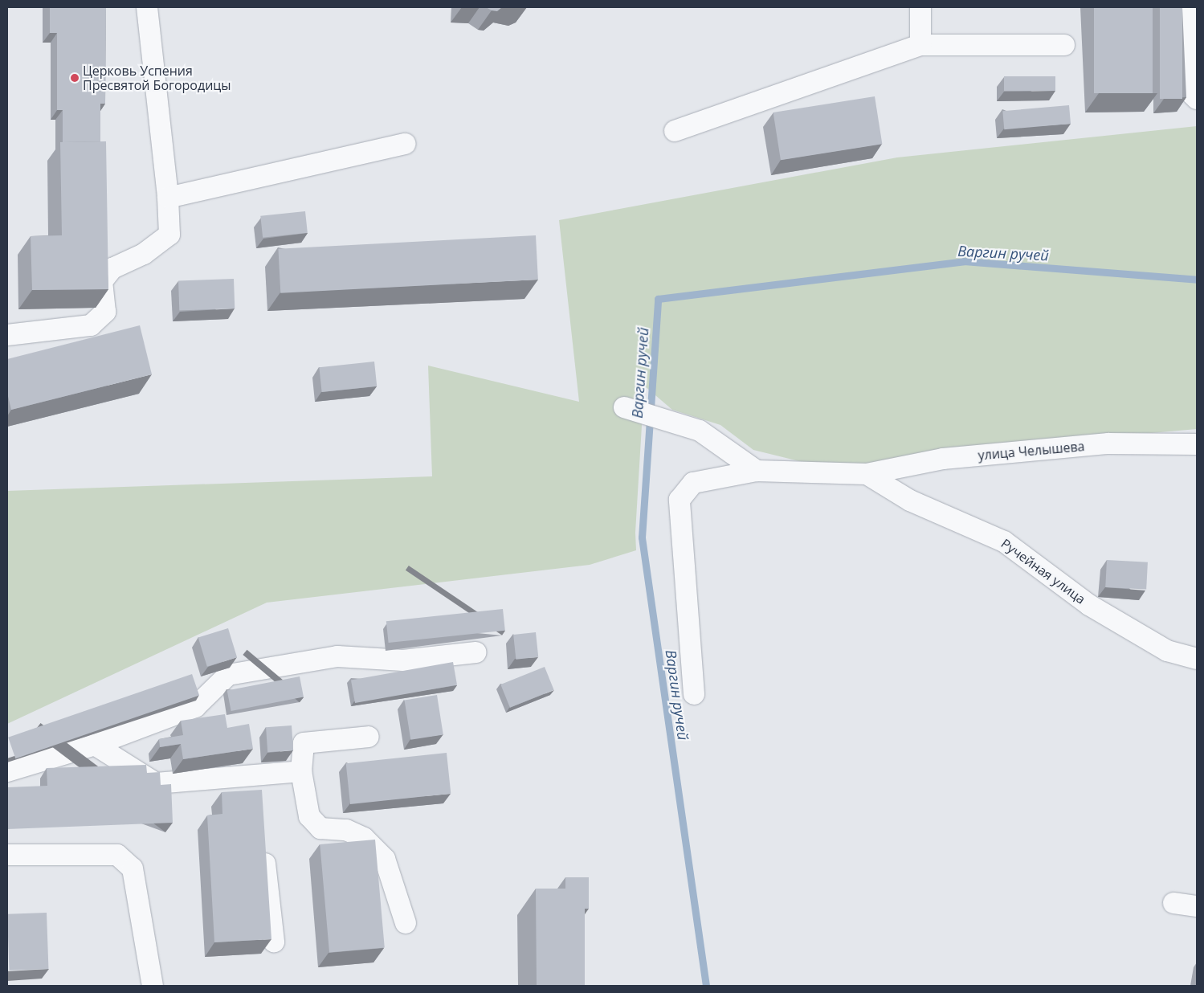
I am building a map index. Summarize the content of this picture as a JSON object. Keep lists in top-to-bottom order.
{
  "streets": {
    "street": ["улица Челышева", "Ручейная улица"]
  },
  "crossings": [
    ["улица Челышева", "Ручейная улица"]
  ],
  "water": ["Варгин ручей"],
  "places": ["Церковь Успения Пресвятой Богородицы"]
}
